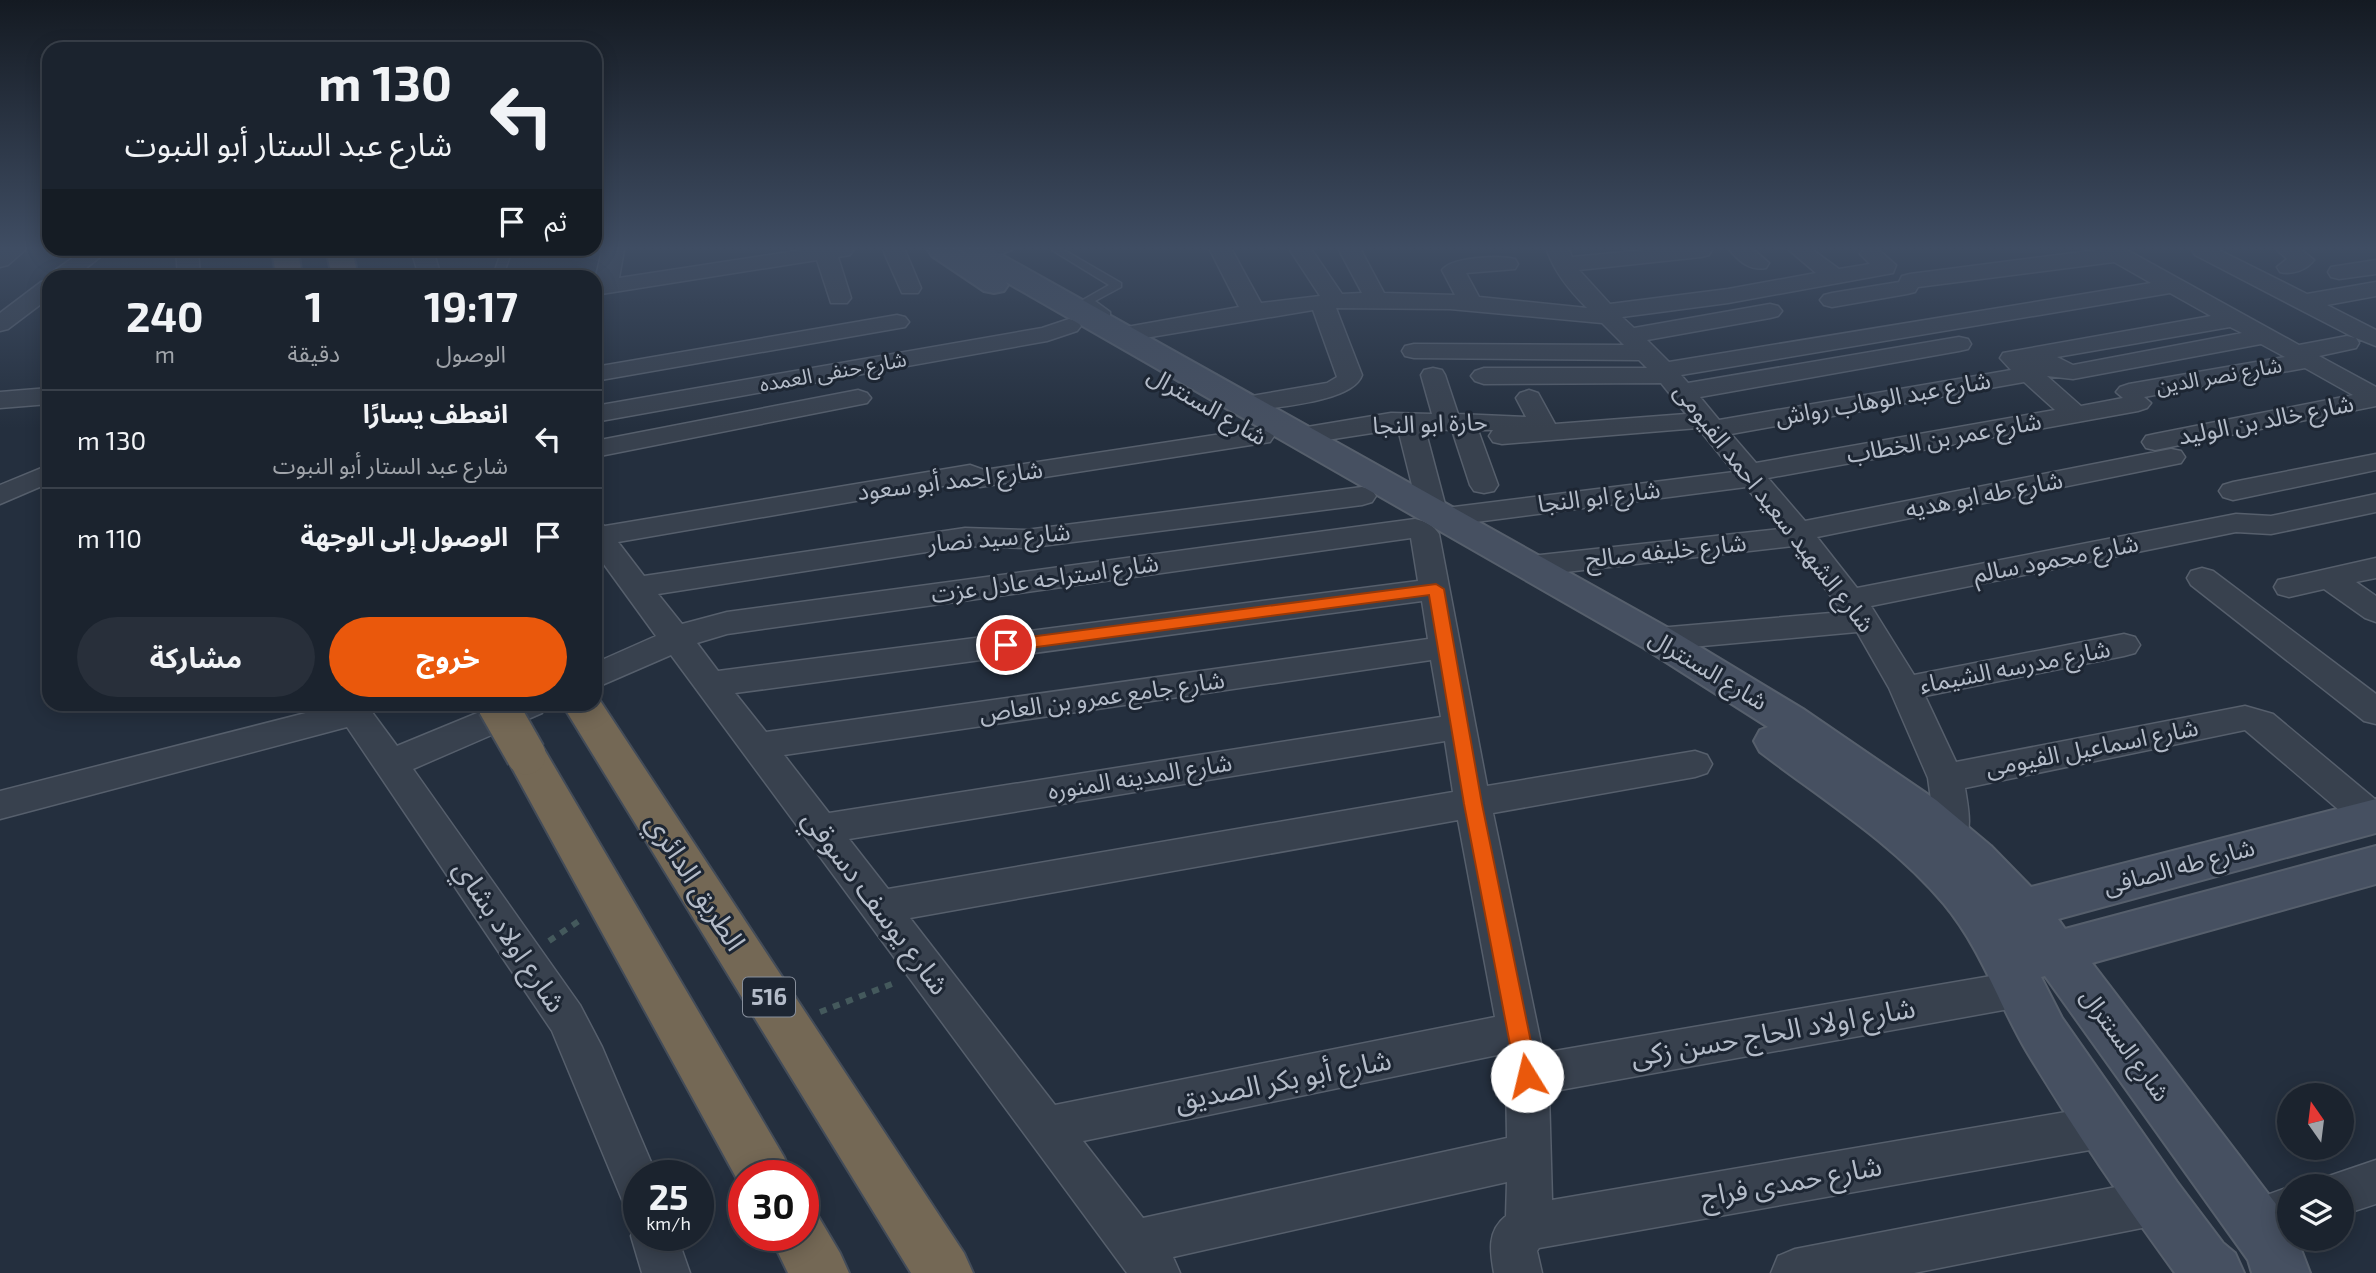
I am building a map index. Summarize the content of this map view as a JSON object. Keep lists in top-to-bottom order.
{
  "streets": {
    "highway": ["الطريق الدائري", "516"],
    "street": [
      "شارع حنفى العمده",
      "شارع نصر الدين",
      "شارع عبد الوهاب رواش",
      "شارع السنترال",
      "شارع خالد بن الوليد",
      "حارة ابو النجا",
      "شارع عمر بن الخطاب",
      "شارع احمد أبو سعود",
      "شارع طه ابو هديه",
      "شارع ابو النجا",
      "شارع الشهيد سعيد احمد الفيومى",
      "شارع سيد نصار",
      "شارع خليفه صالح",
      "شارع محمود سالم",
      "شارع استراحه عادل عزت",
      "شارع مدرسه الشيماء",
      "شارع جامع عمرو بن العاص",
      "شارع اسماعيل الفيومى",
      "شارع المدينه المنوره",
      "شارع طه الصافى",
      "شارع يوسف دسوقي",
      "شارع اولاد بشاي",
      "شارع اولاد الحاج حسن زكى",
      "شارع أبو بكر الصديق",
      "شارع حمدى فراج"
    ]
  },
  "crossings": [
    ["شارع حنفى العمده", "شارع السنترال"],
    ["شارع نصر الدين", "شارع عمر بن الخطاب"],
    ["شارع عبد الوهاب رواش", "حارة ابو النجا"],
    ["شارع عبد الوهاب رواش", "شارع الشهيد سعيد احمد الفيومى"],
    ["شارع السنترال", "حارة ابو النجا"],
    ["شارع السنترال", "شارع احمد أبو سعود"],
    ["شارع السنترال", "شارع ابو النجا"],
    ["شارع السنترال", "شارع الشهيد سعيد احمد الفيومى"],
    ["شارع السنترال", "شارع سيد نصار"],
    ["شارع السنترال", "شارع خليفه صالح"],
    ["شارع السنترال", "شارع محمود سالم"],
    ["شارع السنترال", "شارع استراحه عادل عزت"],
    ["شارع السنترال", "شارع طه الصافى"],
    ["شارع السنترال", "شارع اولاد الحاج حسن زكى"],
    ["شارع السنترال", "شارع حمدى فراج"],
    ["شارع خالد بن الوليد", "شارع طه ابو هديه"],
    ["شارع عمر بن الخطاب", "شارع ابو النجا"],
    ["شارع عمر بن الخطاب", "شارع الشهيد سعيد احمد الفيومى"],
    ["شارع طه ابو هديه", "شارع الشهيد سعيد احمد الفيومى"],
    ["شارع طه ابو هديه", "شارع خليفه صالح"],
    ["شارع ابو النجا", "شارع الشهيد سعيد احمد الفيومى"],
    ["شارع ابو النجا", "شارع استراحه عادل عزت"],
    ["شارع الشهيد سعيد احمد الفيومى", "شارع خليفه صالح"],
    ["شارع الشهيد سعيد احمد الفيومى", "شارع محمود سالم"],
    ["شارع الشهيد سعيد احمد الفيومى", "شارع مدرسه الشيماء"],
    ["شارع الشهيد سعيد احمد الفيومى", "شارع اسماعيل الفيومى"],
    ["شارع سيد نصار", "شارع يوسف دسوقي"],
    ["شارع استراحه عادل عزت", "شارع يوسف دسوقي"],
    ["شارع جامع عمرو بن العاص", "شارع يوسف دسوقي"],
    ["شارع اسماعيل الفيومى", "شارع طه الصافى"],
    ["شارع المدينه المنوره", "شارع يوسف دسوقي"],
    ["شارع طه الصافى", "شارع اولاد الحاج حسن زكى"],
    ["شارع يوسف دسوقي", "شارع أبو بكر الصديق"]
  ],
  "north": "top",
  "page": {
    "turn": ["130 m", "شارع عبد الستار أبو النبوت"],
    "then": "ثم",
    "eta": [
      "19:17",
      "الوصول",
      "1",
      "دقيقة",
      "240",
      "m"
    ],
    "list": [
      {
        "name": "انعطف يسارًا",
        "note": "شارع عبد الستار أبو النبوت",
        "value": "130 m"
      },
      {
        "name": "الوصول إلى الوجهة",
        "value": "110 m"
      }
    ],
    "buttons": ["خروج", "مشاركة"],
    "speed": "25 km/h",
    "limit": "30"
  }
}
